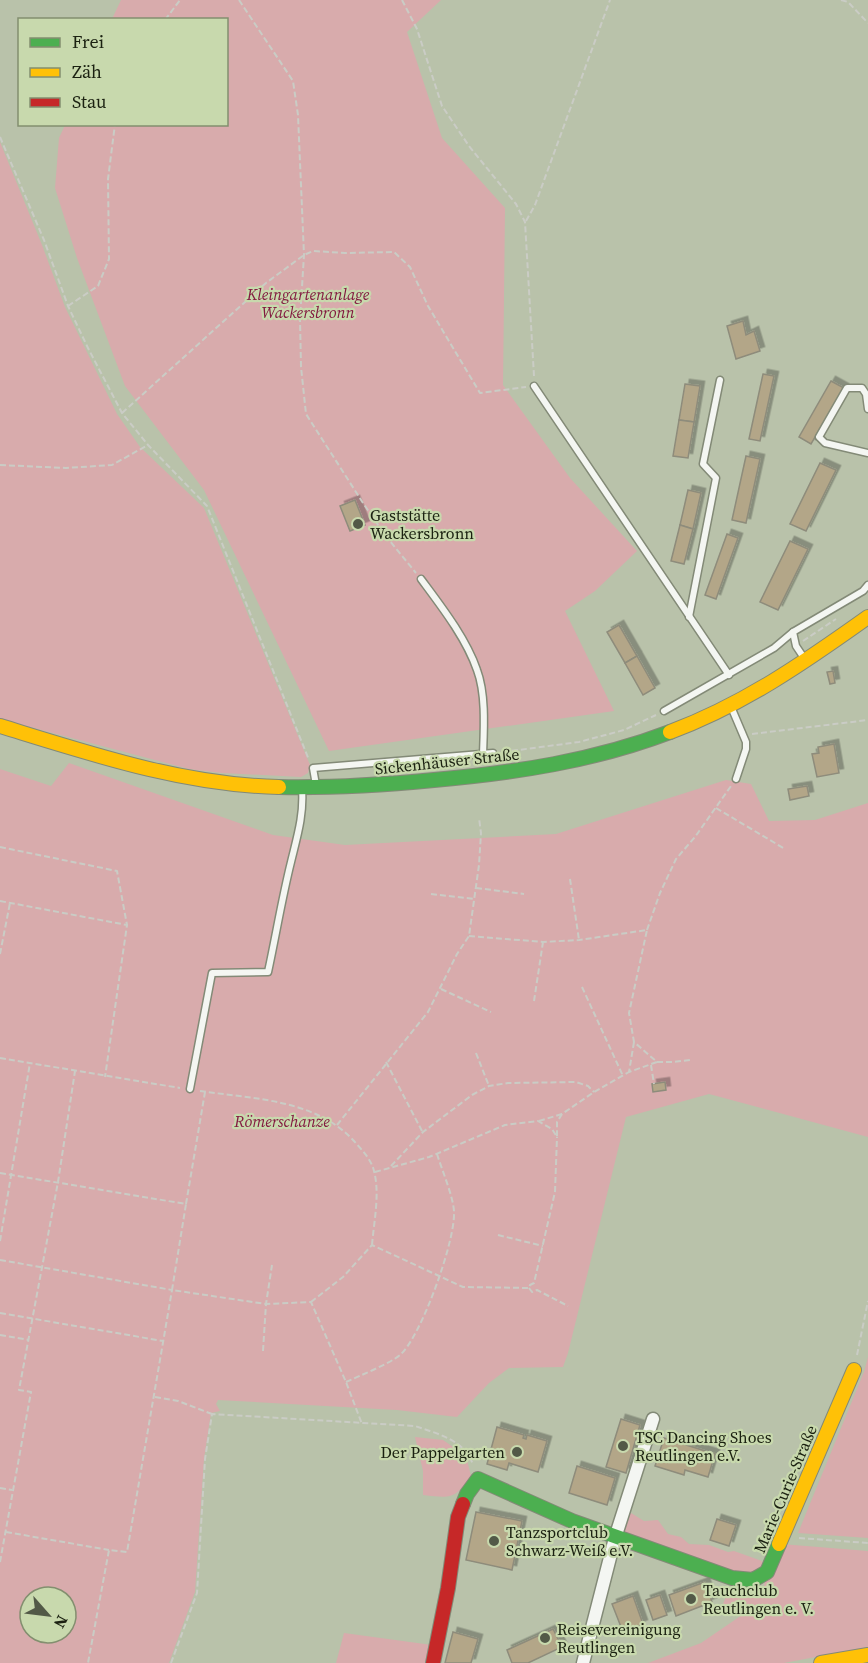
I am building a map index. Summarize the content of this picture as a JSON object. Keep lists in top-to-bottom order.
{
  "streets": {
    "street": ["Sickenhäuser Straße", "Marie-Curie-Straße"]
  },
  "parks": ["Kleingartenanlage Wackersbronn", "Römerschanze"],
  "places": [
    "Gaststätte Wackersbronn",
    "TSC Dancing Shoes Reutlingen e.V.",
    "Der Pappelgarten",
    "Tanzsportclub Schwarz-Weiß e.V.",
    "Tauchclub Reutlingen e. V.",
    "Reisevereinigung Reutlingen"
  ],
  "legend": ["Frei", "Zäh", "Stau"],
  "north": "bottom right"
}
